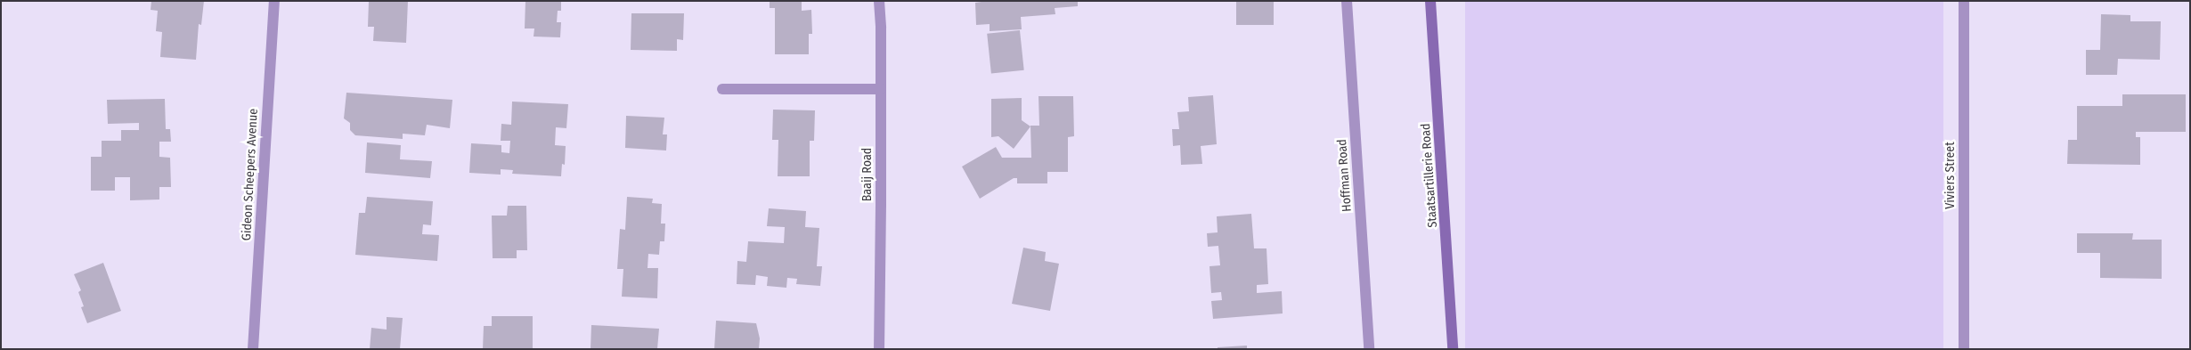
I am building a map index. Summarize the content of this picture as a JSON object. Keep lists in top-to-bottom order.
{
  "streets": {
    "street": [
      "Gideon Scheepers Avenue",
      "Baaij Road",
      "Hoffman Road",
      "Staatsartillerie Road",
      "Viviers Street"
    ]
  }
}
